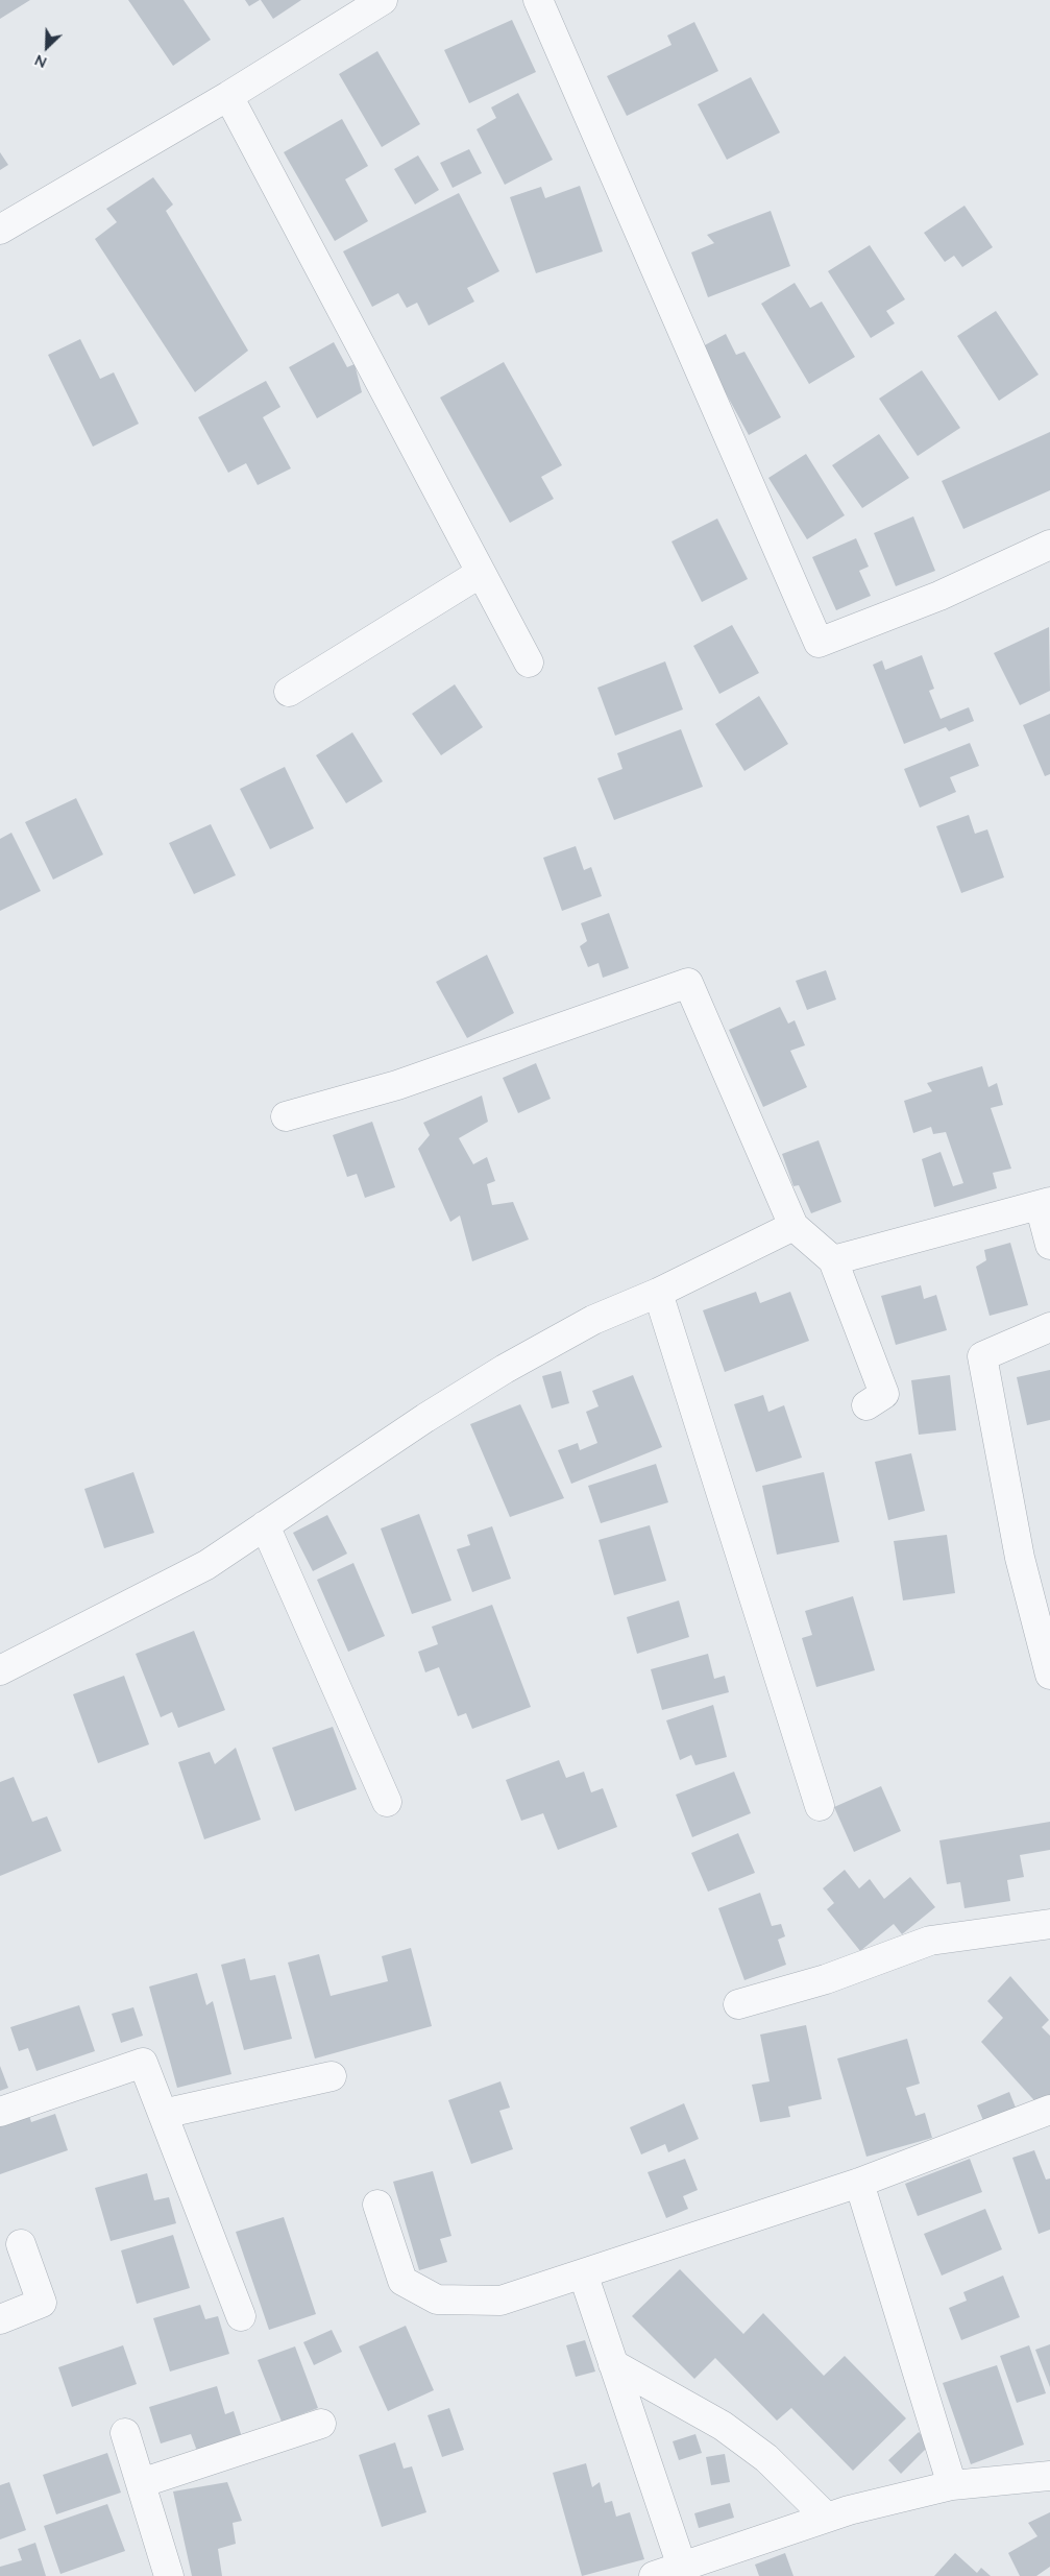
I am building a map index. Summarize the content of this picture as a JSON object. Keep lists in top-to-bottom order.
{
  "north": "bottom left"
}
